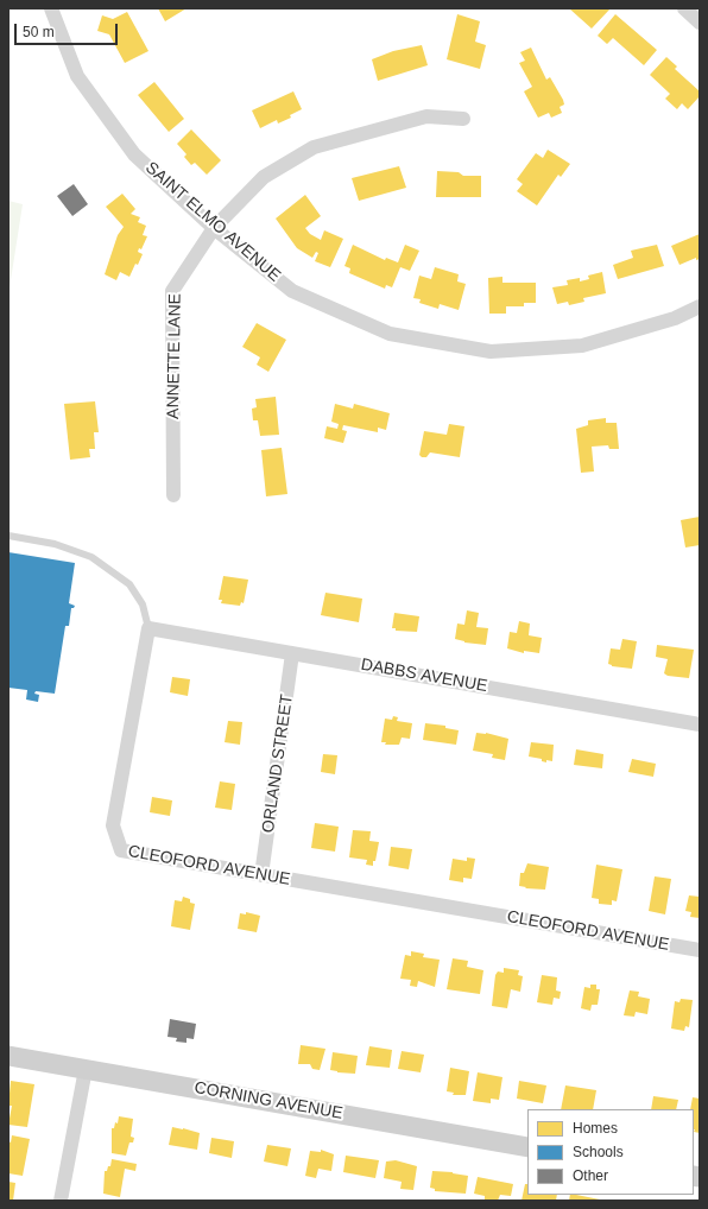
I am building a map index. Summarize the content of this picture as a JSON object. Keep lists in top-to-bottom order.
{
  "streets": {
    "street": [
      "SAINT ELMO AVENUE",
      "ANNETTE LANE",
      "DABBS AVENUE",
      "ORLAND STREET",
      "CLEOFORD AVENUE",
      "CORNING AVENUE"
    ]
  },
  "crossings": [
    ["SAINT ELMO AVENUE", "ANNETTE LANE"],
    ["DABBS AVENUE", "ORLAND STREET"],
    ["DABBS AVENUE", "CLEOFORD AVENUE"],
    ["ORLAND STREET", "CLEOFORD AVENUE"]
  ],
  "legend": ["Homes", "Schools", "Other"],
  "scale_bar": "50 m"
}
